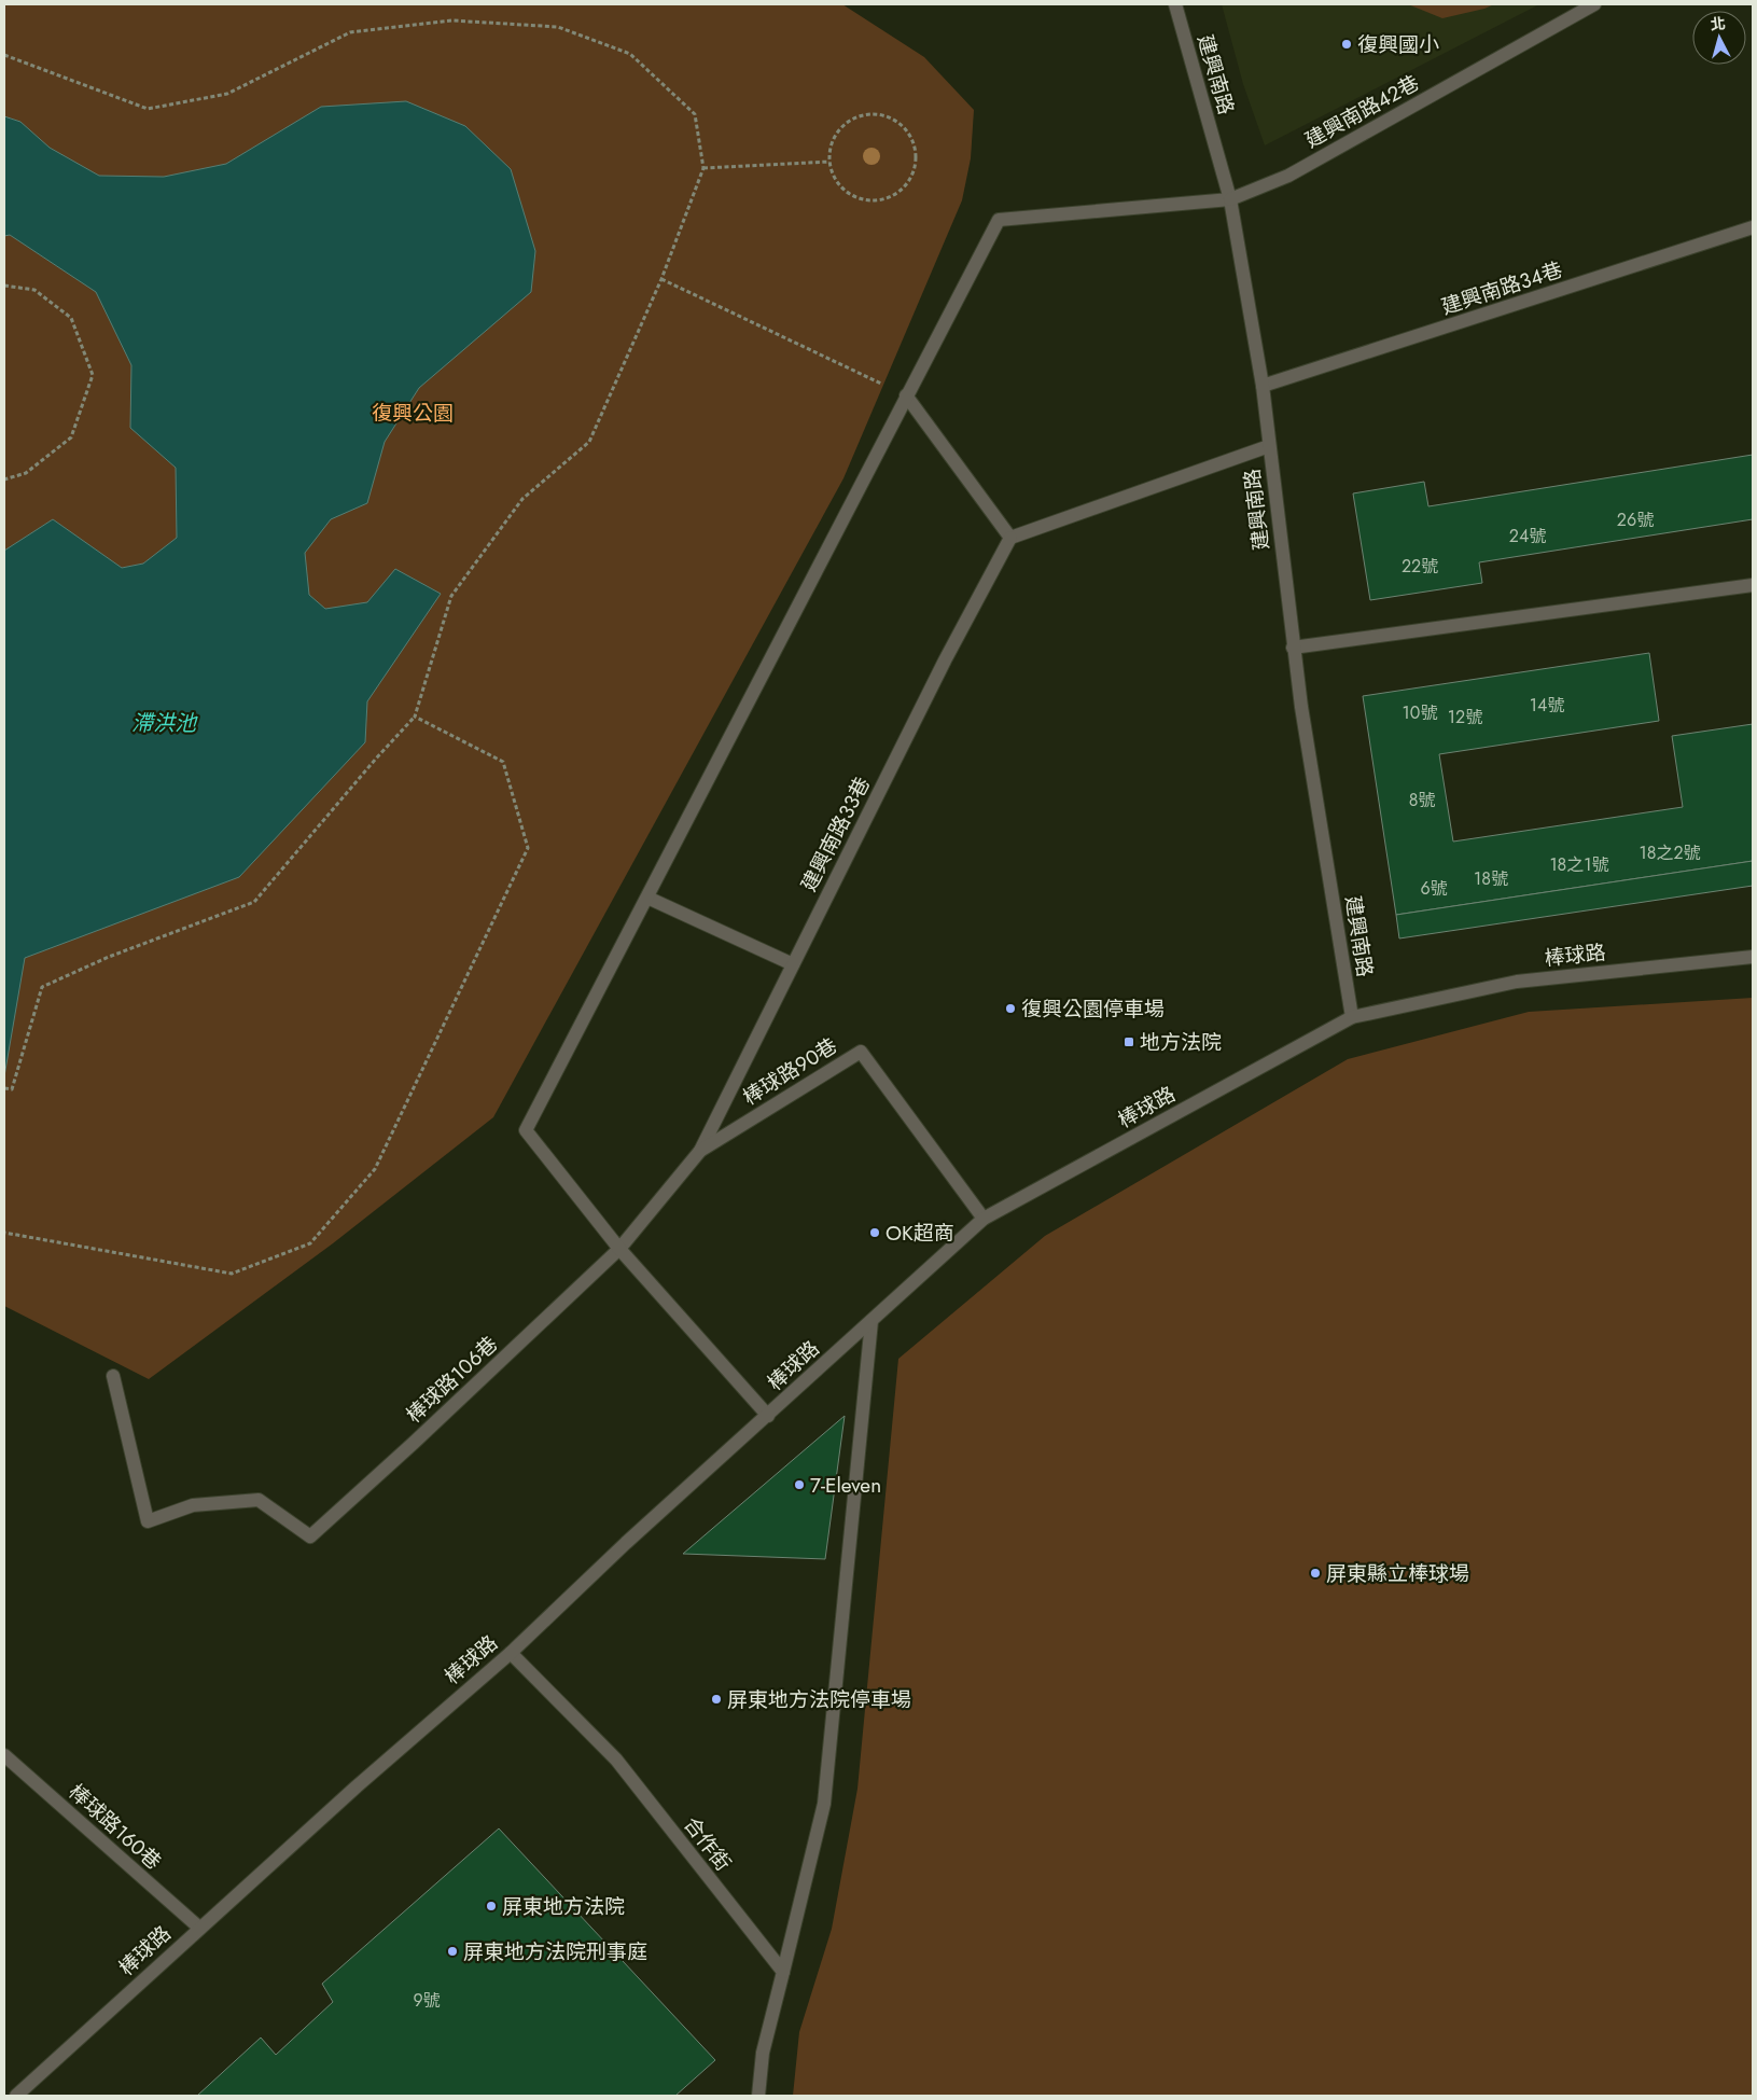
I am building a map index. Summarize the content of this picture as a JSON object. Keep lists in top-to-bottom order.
{
  "streets": {
    "street": [
      "建興南路",
      "建興南路42巷",
      "建興南路34巷",
      "建興南路33巷",
      "棒球路",
      "棒球路90巷",
      "棒球路106巷",
      "棒球路160巷",
      "合作街"
    ]
  },
  "crossings": [
    ["建興南路", "建興南路42巷"],
    ["建興南路", "建興南路34巷"],
    ["建興南路", "棒球路"],
    ["建興南路33巷", "棒球路90巷"],
    ["棒球路", "棒球路90巷"],
    ["棒球路", "棒球路160巷"],
    ["棒球路", "合作街"],
    ["棒球路90巷", "棒球路106巷"]
  ],
  "water": ["滯洪池"],
  "parks": ["復興公園"],
  "places": {
    "other": [
      "復興國小",
      "復興公園停車場",
      "OK超商",
      "7-Eleven",
      "屏東縣立棒球場",
      "屏東地方法院停車場",
      "屏東地方法院",
      "屏東地方法院刑事庭"
    ],
    "transit": ["地方法院"]
  },
  "house_numbers": [
    "26號",
    "24號",
    "22號",
    "14號",
    "10號",
    "12號",
    "8號",
    "18之2號",
    "18之1號",
    "18號",
    "6號",
    "9號"
  ],
  "north": "top"
}
